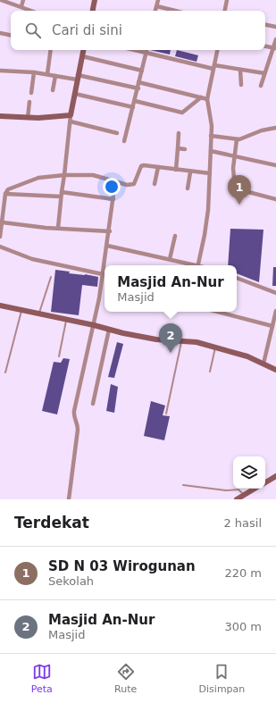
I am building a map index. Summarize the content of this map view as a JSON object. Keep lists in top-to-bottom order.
{
  "page": {
    "search": "Cari di sini",
    "pins": ["1", "2"],
    "popup": ["Masjid An-Nur", "Masjid"],
    "heading": ["Terdekat", "2 hasil"],
    "list": [
      {
        "mark": "1",
        "name": "SD N 03 Wirogunan",
        "note": "Sekolah",
        "value": "220 m"
      },
      {
        "mark": "2",
        "name": "Masjid An-Nur",
        "note": "Masjid",
        "value": "300 m"
      }
    ],
    "nav": ["Peta", "Rute", "Disimpan"]
  }
}
